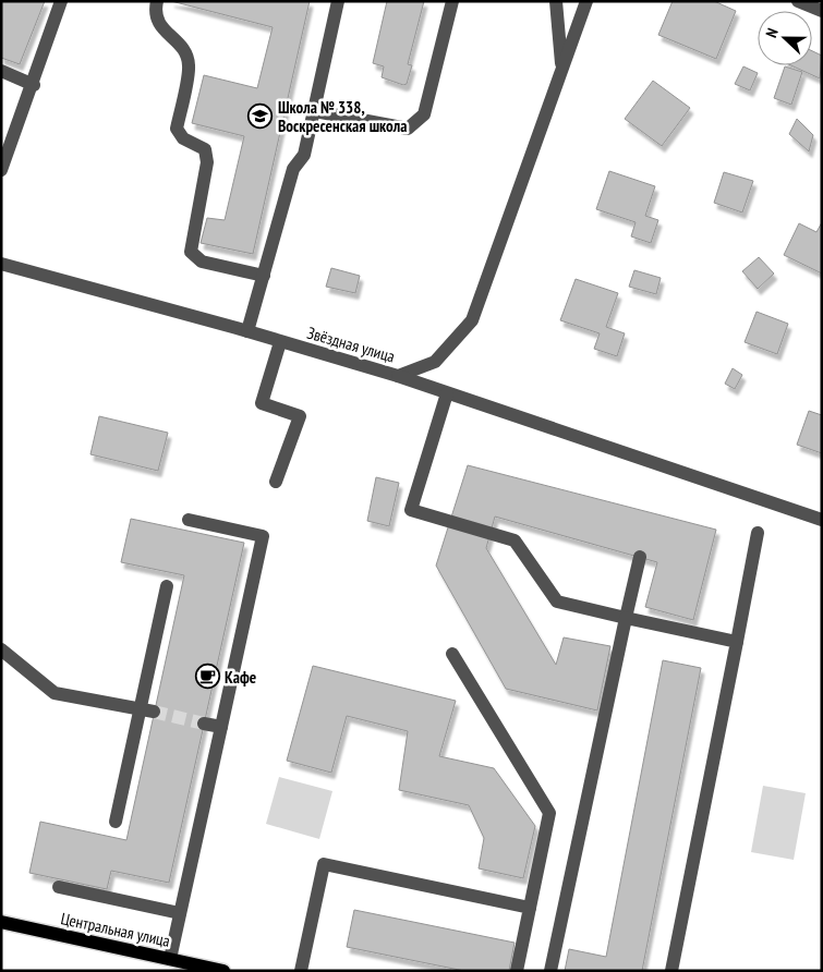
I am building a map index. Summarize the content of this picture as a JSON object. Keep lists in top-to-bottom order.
{
  "streets": {
    "main road": ["Центральная улица"],
    "street": ["Звёздная улица"]
  },
  "places": {
    "school or university": ["Школа № 338, Воскресенская школа"],
    "cafe": ["Кафе"]
  },
  "north": "left"
}
